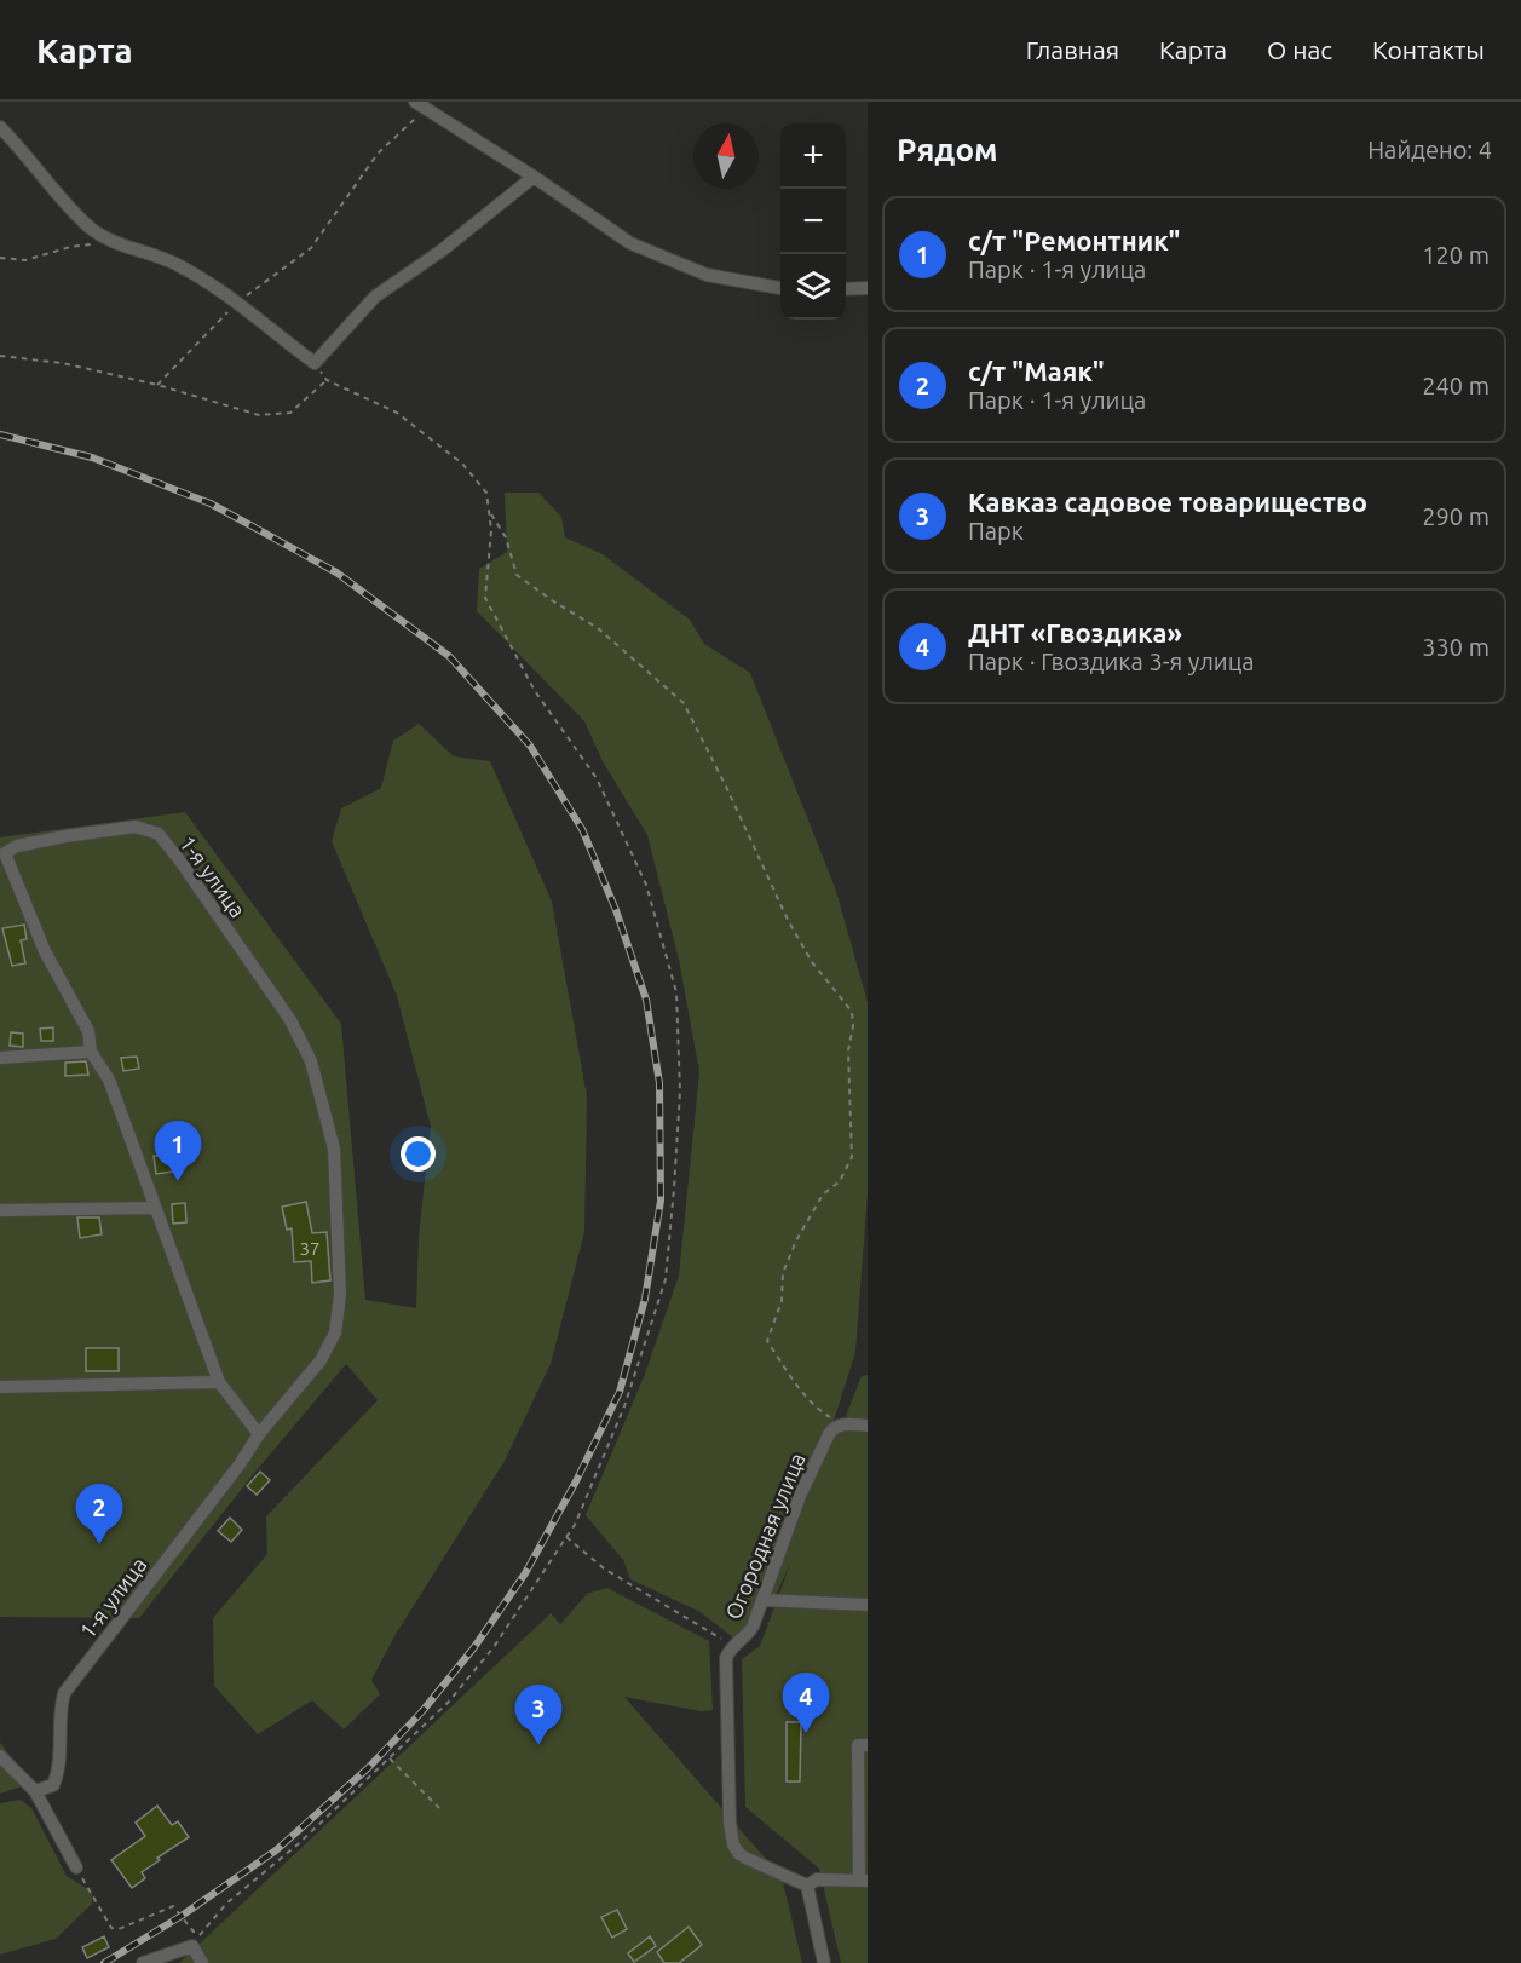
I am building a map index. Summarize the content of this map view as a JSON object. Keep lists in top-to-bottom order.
{
  "streets": {
    "street": ["1-я улица", "Огородная улица"]
  },
  "house_numbers": ["37"],
  "north": "top",
  "page": {
    "header": "Карта",
    "nav": [
      "Главная",
      "Карта",
      "О нас",
      "Контакты"
    ],
    "heading": ["Рядом", "Найдено: 4"],
    "map_buttons": ["+", "−"],
    "list": [
      {
        "mark": "1",
        "name": "с/т \"Ремонтник\"",
        "note": "Парк · 1-я улица",
        "value": "120 m"
      },
      {
        "mark": "2",
        "name": "с/т \"Маяк\"",
        "note": "Парк · 1-я улица",
        "value": "240 m"
      },
      {
        "mark": "3",
        "name": "Кавказ садовое товарищество",
        "note": "Парк",
        "value": "290 m"
      },
      {
        "mark": "4",
        "name": "ДНТ «Гвоздика»",
        "note": "Парк · Гвоздика 3-я улица",
        "value": "330 m"
      }
    ],
    "pins": [
      "1",
      "2",
      "4",
      "3"
    ]
  }
}
